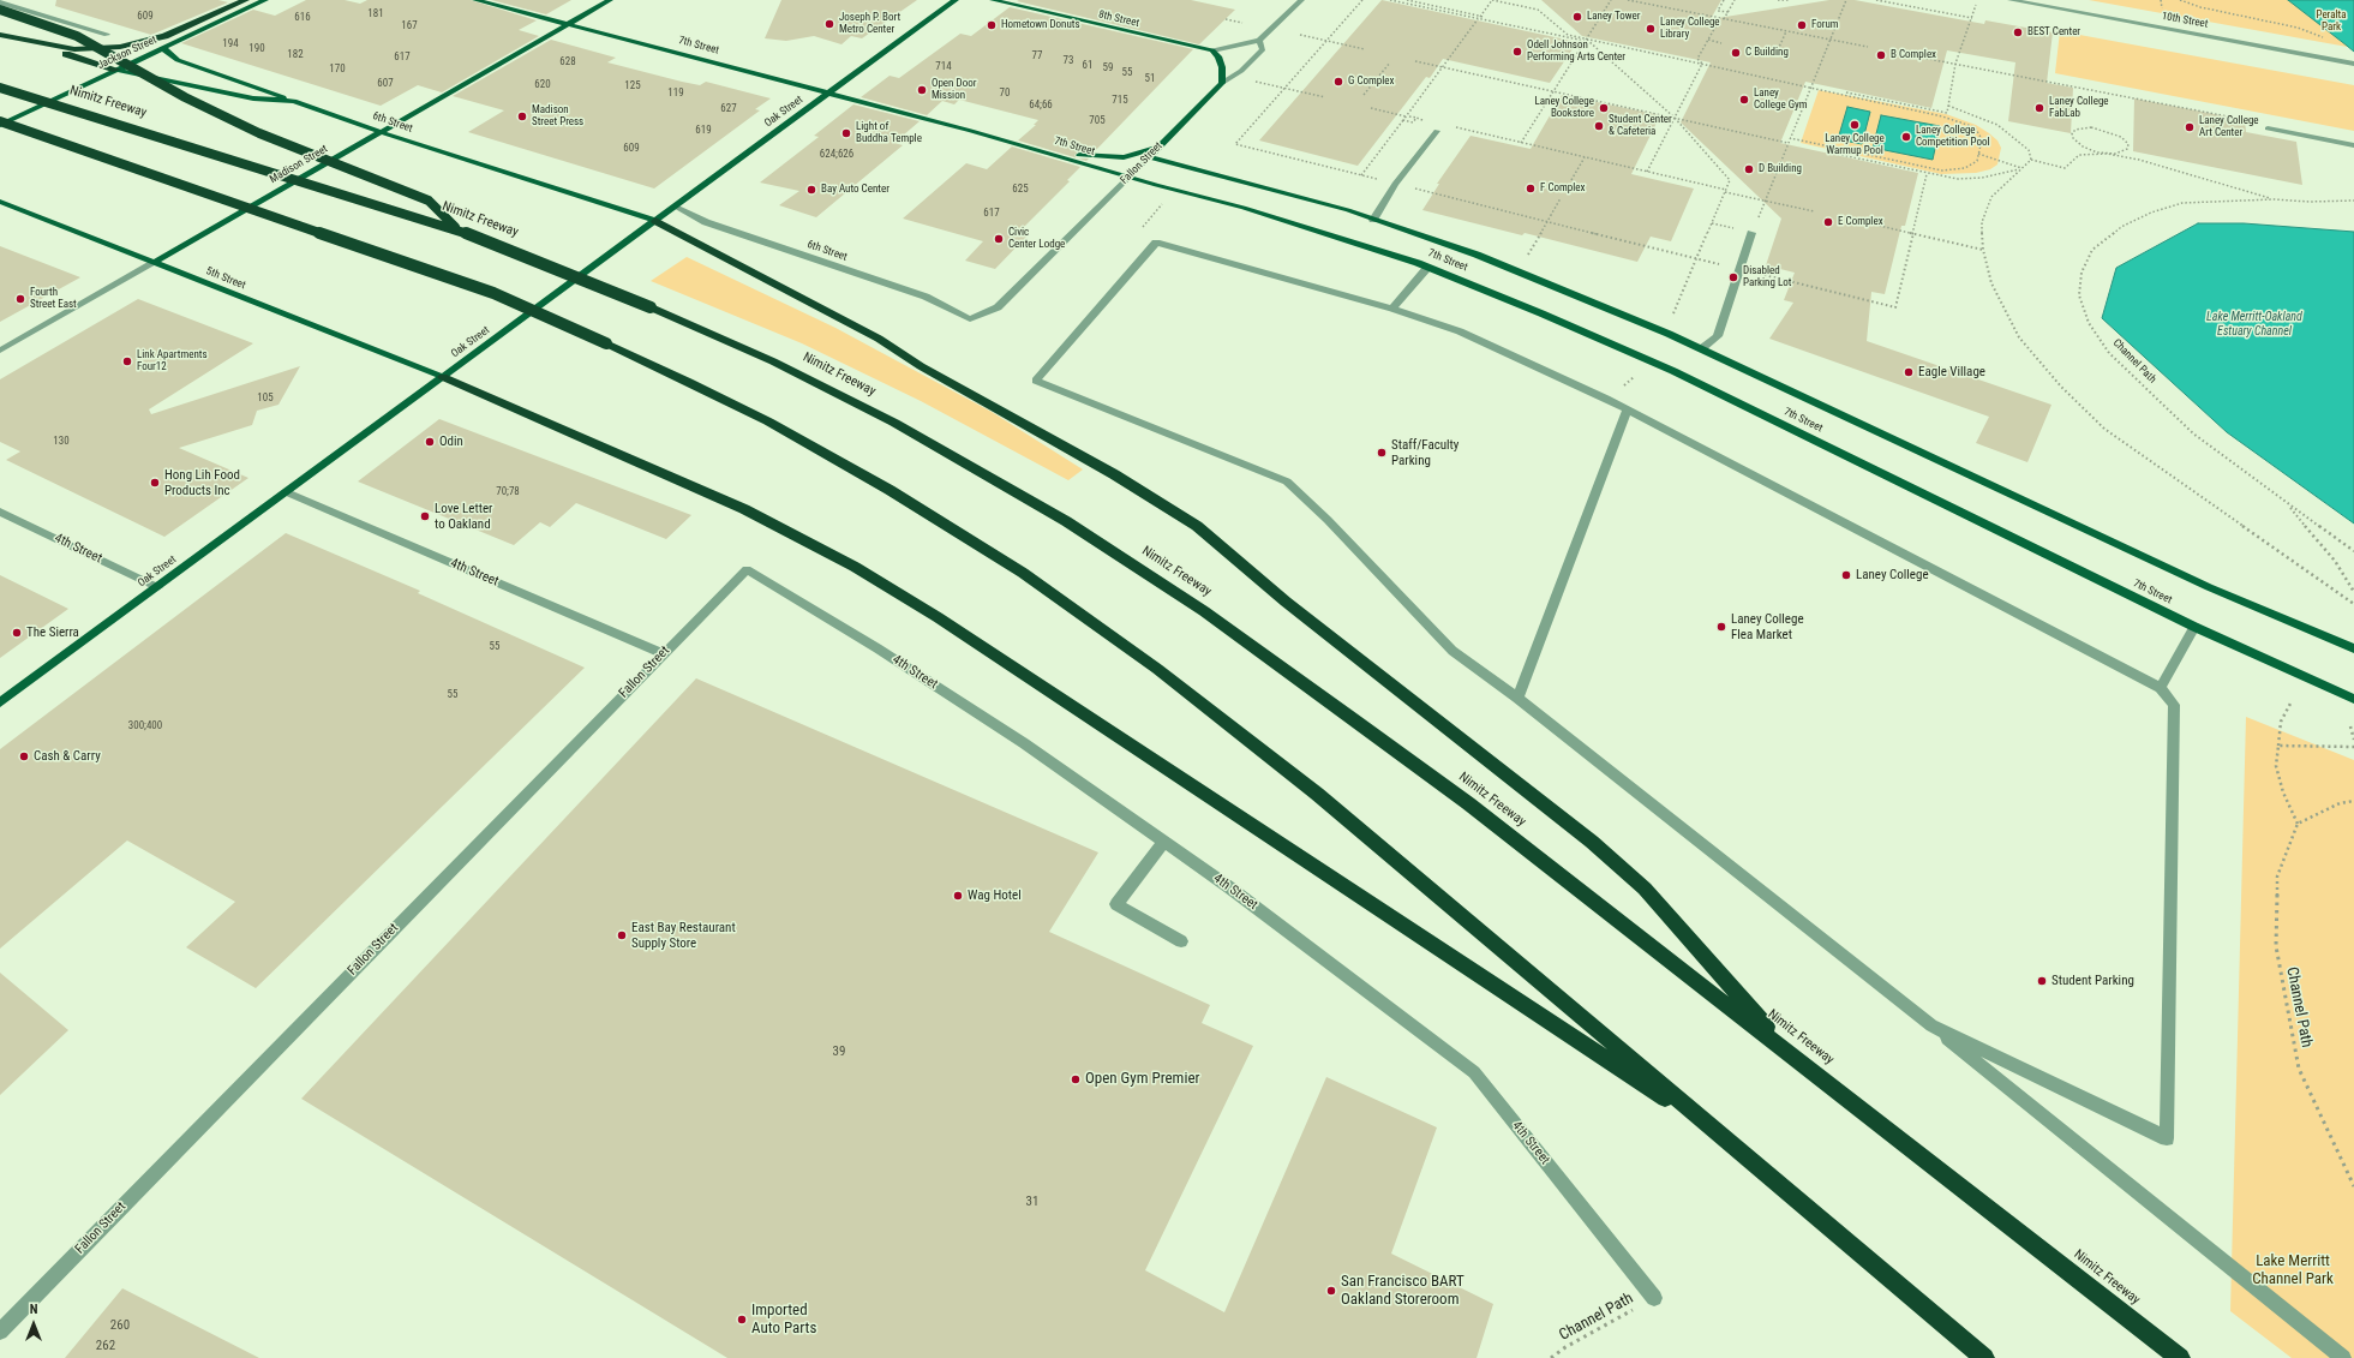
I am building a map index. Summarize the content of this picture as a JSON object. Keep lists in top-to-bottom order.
{
  "streets": {
    "highway": ["Nimitz Freeway"],
    "main road": [
      "8th Street",
      "7th Street",
      "Jackson Street",
      "Oak Street",
      "6th Street",
      "Fallon Street",
      "Madison Street",
      "5th Street"
    ],
    "street": ["10th Street", "4th Street"],
    "path": ["Channel Path"]
  },
  "crossings": [
    ["8th Street", "Fallon Street"],
    ["7th Street", "Oak Street"],
    ["7th Street", "Fallon Street"],
    ["7th Street", "Madison Street"],
    ["Jackson Street", "6th Street"],
    ["Oak Street", "6th Street"],
    ["Oak Street", "5th Street"],
    ["Oak Street", "4th Street"],
    ["6th Street", "Fallon Street"],
    ["6th Street", "Madison Street"],
    ["Fallon Street", "4th Street"],
    ["Madison Street", "5th Street"],
    ["Channel Path", "4th Street"]
  ],
  "water": ["Lake Merritt-Oakland Estuary Channel"],
  "parks": ["Peralta Park", "Lake Merritt Channel Park"],
  "places": [
    "Laney Tower",
    "Joseph P. Bort Metro Center",
    "Hometown Donuts",
    "Forum",
    "Laney College Library",
    "BEST Center",
    "Odell Johnson Performing Arts Center",
    "C Building",
    "B Complex",
    "G Complex",
    "Open Door Mission",
    "Laney College Gym",
    "Laney College Bookstore",
    "Laney College FabLab",
    "Madison Street Press",
    "Laney College Warmup Pool",
    "Student Center & Cafeteria",
    "Laney College Art Center",
    "Light of Buddha Temple",
    "Laney College Competition Pool",
    "D Building",
    "F Complex",
    "Bay Auto Center",
    "E Complex",
    "Civic Center Lodge",
    "Disabled Parking Lot",
    "Fourth Street East",
    "Link Apartments Four12",
    "Eagle Village",
    "Odin",
    "Staff/Faculty Parking",
    "Hong Lih Food Products Inc",
    "Love Letter to Oakland",
    "Laney College",
    "Laney College Flea Market",
    "The Sierra",
    "Cash & Carry",
    "Wag Hotel",
    "East Bay Restaurant Supply Store",
    "Student Parking",
    "Open Gym Premier",
    "San Francisco BART Oakland Storeroom",
    "Imported Auto Parts"
  ],
  "house_numbers": [
    "181",
    "609",
    "616",
    "167",
    "194",
    "190",
    "182",
    "77",
    "617",
    "73",
    "628",
    "61",
    "714",
    "59",
    "170",
    "55",
    "51",
    "607",
    "620",
    "125",
    "119",
    "70",
    "715",
    "64;66",
    "627",
    "705",
    "619",
    "609",
    "624;626",
    "625",
    "617",
    "105",
    "130",
    "70;78",
    "55",
    "55",
    "300;400",
    "39",
    "31",
    "260",
    "262"
  ],
  "north": "top"
}
